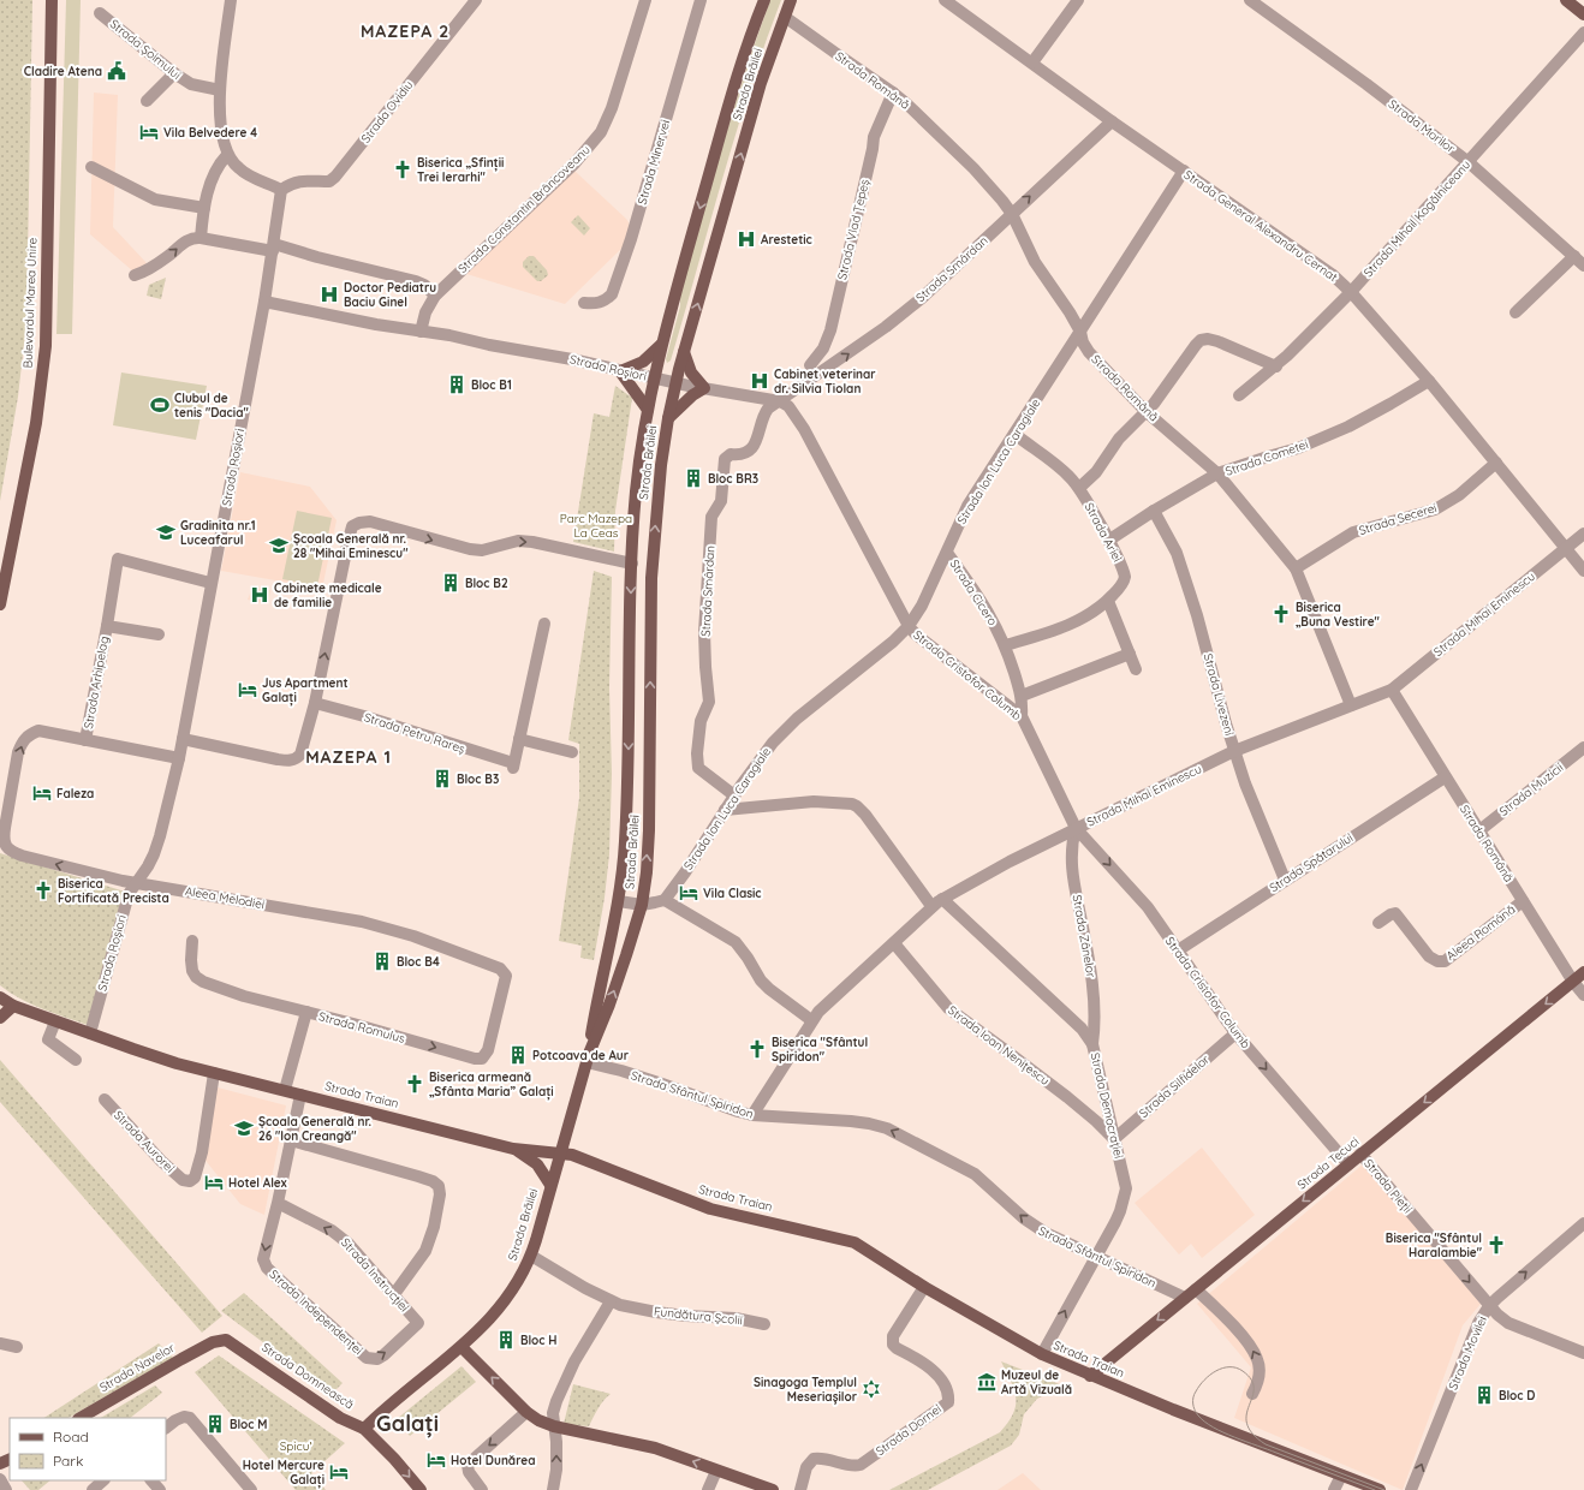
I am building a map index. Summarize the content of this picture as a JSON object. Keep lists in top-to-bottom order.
{
  "streets": {
    "main road": [
      "Strada Brăilei",
      "Bulevardul Marea Unire",
      "Strada Traian",
      "Strada Tecuci",
      "Strada Navelor",
      "Strada Domnească"
    ],
    "street": [
      "Strada Șoimului",
      "Strada Română",
      "Strada Ovidiu",
      "Strada Morilor",
      "Strada Minervei",
      "Strada Constantin Brâncoveanu",
      "Strada Mihail Kogălniceanu",
      "Strada General Alexandru Cernat",
      "Strada Vlad Țepeș",
      "Strada Smârdan",
      "Strada Roșiori",
      "Strada Cometei",
      "Strada Ion Luca Caragiale",
      "Strada Secerei",
      "Strada Ariei",
      "Strada Cicero",
      "Strada Mihai Eminescu",
      "Strada Cristofor Columb",
      "Strada Arhipelag",
      "Strada Livezeni",
      "Strada Petru Rareș",
      "Strada Muzicii",
      "Strada Spătarului",
      "Aleea Melodiei",
      "Aleea Română",
      "Strada Zânelor",
      "Strada Romulus",
      "Strada Ioan Nenițescu",
      "Strada Silfidelor",
      "Strada Sfântul Spiridon",
      "Strada Democrației",
      "Strada Aurorei",
      "Strada Pieții",
      "Strada Instrucției",
      "Strada Independenței",
      "Fundătura Școlii",
      "Strada Movilei",
      "Strada Dornei"
    ]
  },
  "crossings": [
    ["Strada Română", "Strada Brăilei"],
    ["Strada Română", "Strada Vlad Țepeș"],
    ["Strada Română", "Strada Smârdan"],
    ["Strada Română", "Strada Cometei"],
    ["Strada Română", "Strada Ion Luca Caragiale"],
    ["Strada Română", "Strada Secerei"],
    ["Strada Română", "Strada Mihai Eminescu"],
    ["Strada Română", "Strada Muzicii"],
    ["Strada Română", "Strada Spătarului"],
    ["Strada Română", "Aleea Română"],
    ["Strada Română", "Strada Tecuci"],
    ["Strada Brăilei", "Strada Roșiori"],
    ["Strada Brăilei", "Strada Traian"],
    ["Strada Brăilei", "Strada Sfântul Spiridon"],
    ["Strada Brăilei", "Fundătura Școlii"],
    ["Strada Brăilei", "Strada Domnească"],
    ["Strada Morilor", "Strada Mihail Kogălniceanu"],
    ["Strada Constantin Brâncoveanu", "Strada Roșiori"],
    ["Strada Mihail Kogălniceanu", "Strada General Alexandru Cernat"],
    ["Strada General Alexandru Cernat", "Strada Smârdan"],
    ["Strada General Alexandru Cernat", "Strada Cometei"],
    ["Strada General Alexandru Cernat", "Strada Ion Luca Caragiale"],
    ["Strada General Alexandru Cernat", "Strada Secerei"],
    ["Strada General Alexandru Cernat", "Strada Mihai Eminescu"],
    ["Strada Smârdan", "Strada Ion Luca Caragiale"],
    ["Strada Smârdan", "Strada Cristofor Columb"],
    ["Strada Roșiori", "Strada Arhipelag"],
    ["Strada Roșiori", "Aleea Melodiei"],
    ["Strada Roșiori", "Strada Traian"],
    ["Strada Cometei", "Strada Ariei"],
    ["Strada Cometei", "Strada Livezeni"],
    ["Strada Ion Luca Caragiale", "Strada Ariei"],
    ["Strada Ion Luca Caragiale", "Strada Cicero"],
    ["Strada Ion Luca Caragiale", "Strada Cristofor Columb"],
    ["Strada Ariei", "Strada Cicero"],
    ["Strada Cicero", "Strada Cristofor Columb"],
    ["Strada Mihai Eminescu", "Strada Cristofor Columb"],
    ["Strada Mihai Eminescu", "Strada Livezeni"],
    ["Strada Mihai Eminescu", "Strada Zânelor"],
    ["Strada Mihai Eminescu", "Strada Ioan Nenițescu"],
    ["Strada Mihai Eminescu", "Strada Sfântul Spiridon"],
    ["Strada Mihai Eminescu", "Strada Democrației"],
    ["Strada Cristofor Columb", "Strada Spătarului"],
    ["Strada Cristofor Columb", "Strada Zânelor"],
    ["Strada Cristofor Columb", "Strada Silfidelor"],
    ["Strada Cristofor Columb", "Strada Tecuci"],
    ["Strada Arhipelag", "Aleea Melodiei"],
    ["Strada Livezeni", "Strada Spătarului"],
    ["Aleea Melodiei", "Strada Romulus"],
    ["Strada Zânelor", "Strada Democrației"],
    ["Strada Ioan Nenițescu", "Strada Silfidelor"],
    ["Strada Ioan Nenițescu", "Strada Democrației"],
    ["Strada Silfidelor", "Strada Democrației"],
    ["Strada Traian", "Strada Democrației"],
    ["Strada Traian", "Strada Aurorei"],
    ["Strada Traian", "Strada Tecuci"],
    ["Strada Traian", "Strada Dornei"],
    ["Strada Sfântul Spiridon", "Strada Democrației"],
    ["Strada Sfântul Spiridon", "Strada Tecuci"],
    ["Strada Tecuci", "Strada Pieții"],
    ["Strada Pieții", "Strada Movilei"],
    ["Strada Instrucției", "Strada Independenței"],
    ["Strada Navelor", "Strada Domnească"]
  ],
  "one_way": [
    "Strada Smârdan",
    "Strada Sfântul Spiridon",
    "Strada Tecuci",
    "Strada Pieții",
    "Strada Instrucției",
    "Strada Movilei"
  ],
  "districts": ["MAZEPA 2", "MAZEPA 1", "Galați"],
  "parks": ["Parc Mazepa La Ceas", "Spicu'"],
  "places": {
    "public building": ["Cladire Atena"],
    "hotel": [
      "Vila Belvedere 4",
      "Jus Apartment Galați",
      "Faleza",
      "Vila Clasic",
      "Hotel Alex",
      "Hotel Dunărea",
      "Hotel Mercure Galați"
    ],
    "church": [
      "Biserica „Sfinții Trei Ierarhi\"",
      "Biserica „Buna Vestire\"",
      "Biserica Fortificată Precista",
      "Biserica \"Sfântul Spiridon\"",
      "Biserica armeană „Sfânta Maria” Galați",
      "Biserica \"Sfântul Haralambie\""
    ],
    "hospital": [
      "Arestetic",
      "Doctor Pediatru Baciu Ginel",
      "Cabinet veterinar dr. Silvia Tiolan",
      "Cabinete medicale de familie"
    ],
    "building": [
      "Bloc B1",
      "Bloc BR3",
      "Bloc B2",
      "Bloc B3",
      "Bloc B4",
      "Potcoava de Aur",
      "Bloc H",
      "Bloc D",
      "Bloc M"
    ],
    "sports": ["Clubul de tenis \"Dacia\""],
    "school or university": ["Gradinita nr.1 Luceafarul", "Școala Generală nr. 28 \"Mihai Eminescu\"", "Școala Generală nr. 26 \"Ion Creangă\""],
    "museum": ["Muzeul de Artă Vizuală"],
    "synagogue": ["Sinagoga Templul Meseriașilor"]
  },
  "legend": ["Road", "Park"]
}
